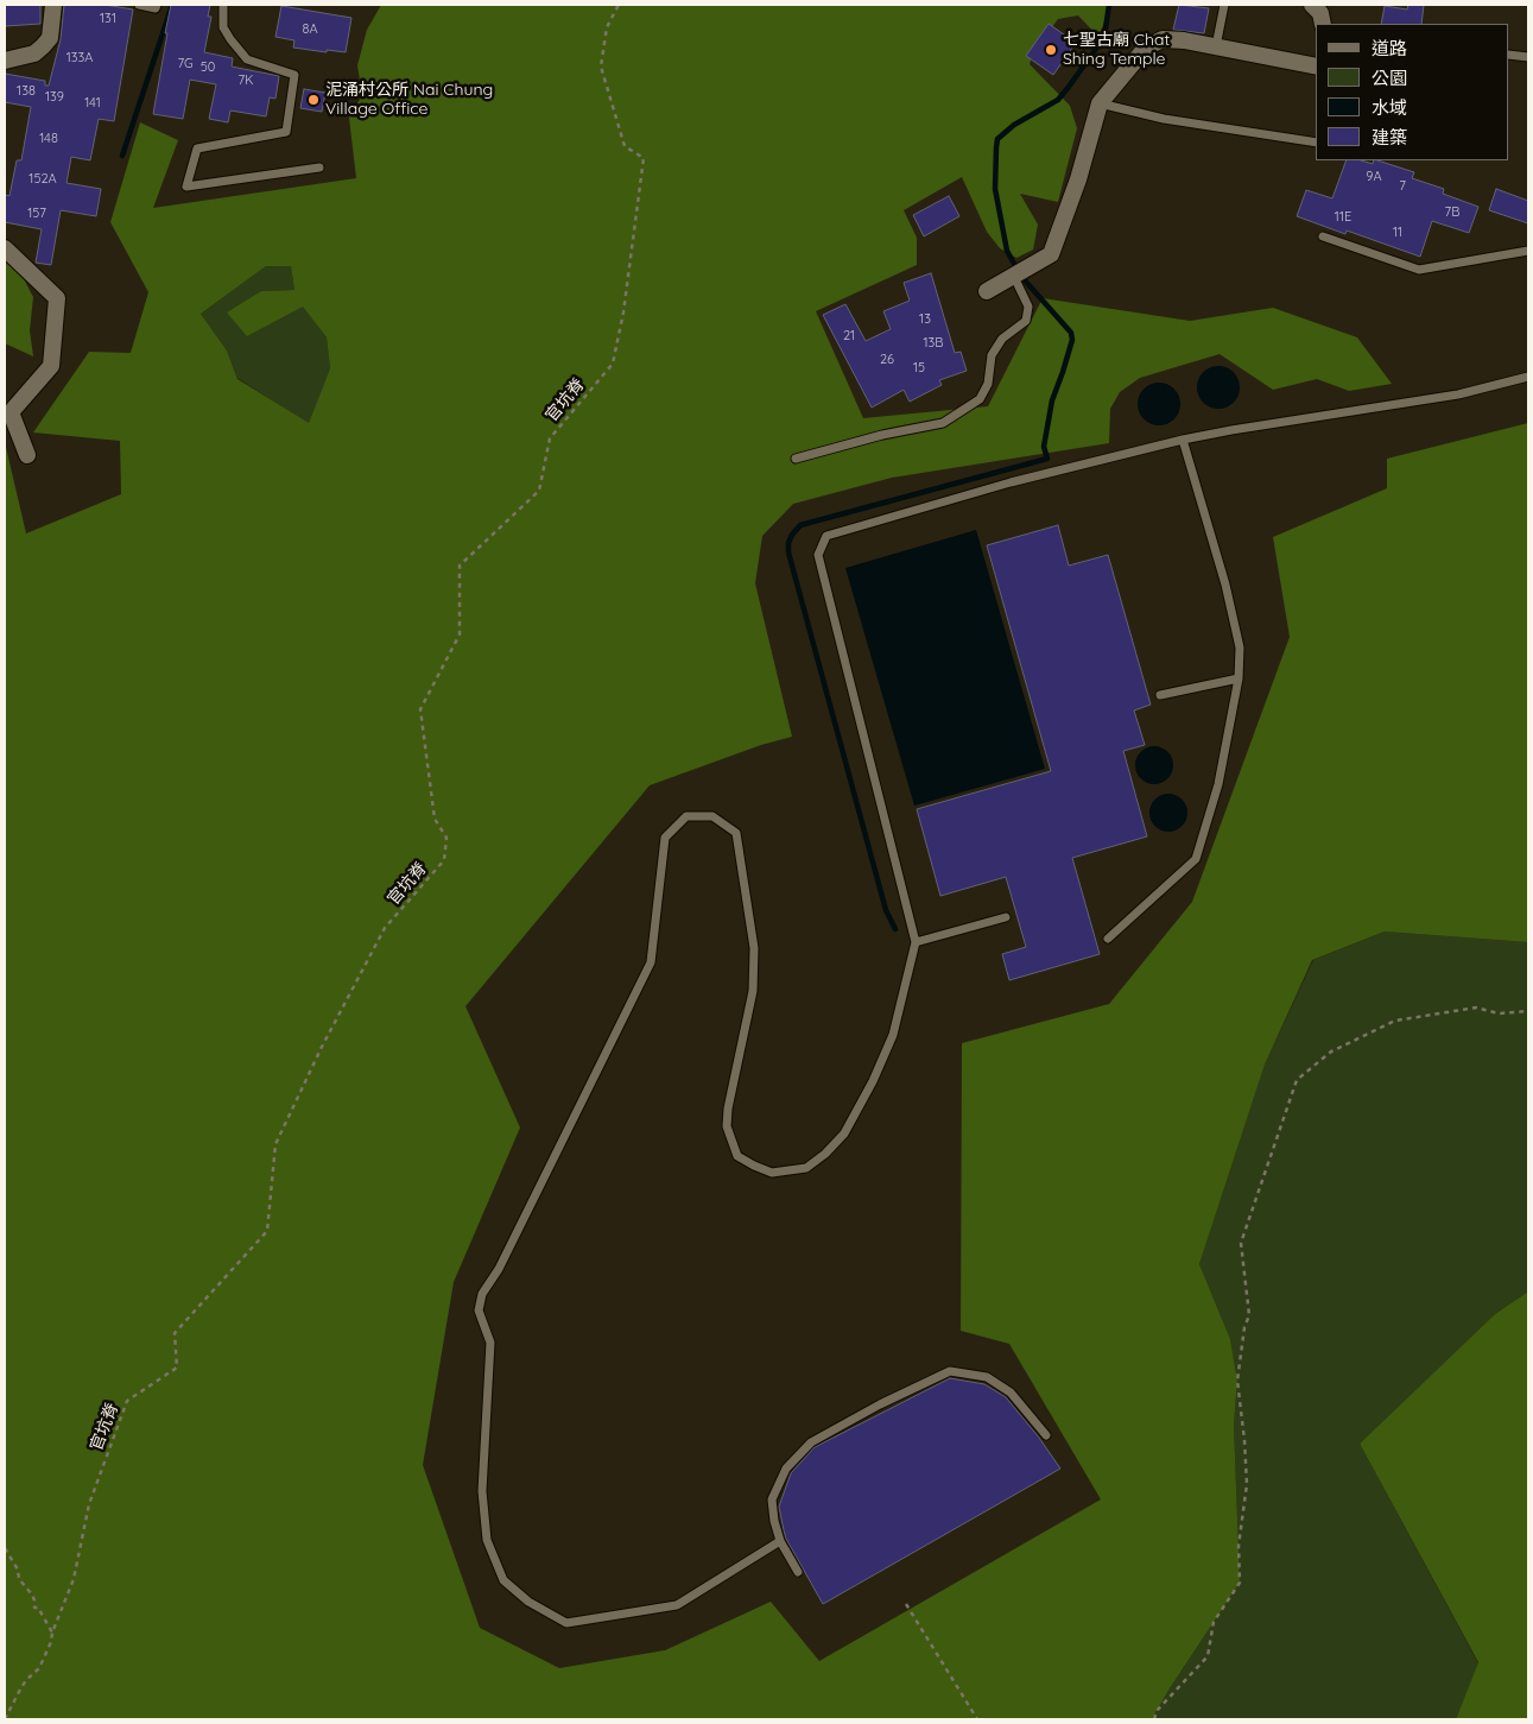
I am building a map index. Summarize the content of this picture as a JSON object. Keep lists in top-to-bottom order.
{
  "streets": {
    "path": ["官坑脊"]
  },
  "places": ["七聖古廟 Chat Shing Temple", "泥涌村公所 Nai Chung Village Office"],
  "house_numbers": [
    "131",
    "8A",
    "133A",
    "7G",
    "50",
    "7K",
    "138",
    "139",
    "141",
    "148",
    "9A",
    "152A",
    "7",
    "7B",
    "157",
    "11E",
    "11",
    "13",
    "21",
    "13B",
    "26",
    "15"
  ],
  "legend": [
    "道路",
    "公園",
    "水域",
    "建築"
  ]
}
